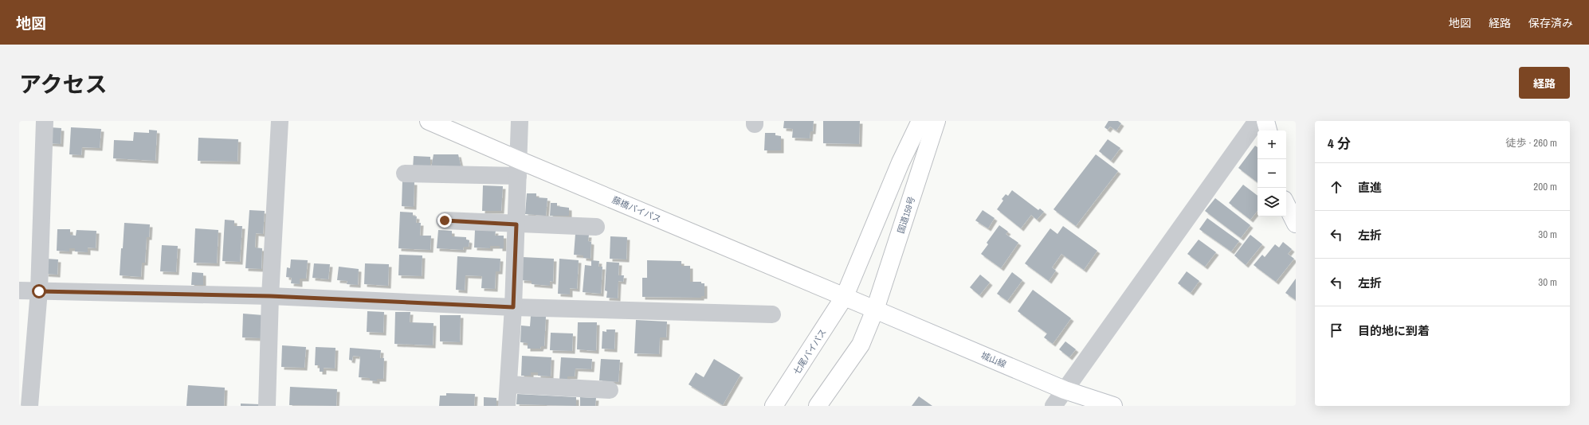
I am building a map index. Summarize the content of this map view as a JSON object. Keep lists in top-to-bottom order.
{
  "streets": {
    "main road": [
      "藤橋バイパス",
      "国道159号",
      "七尾バイパス",
      "城山線"
    ]
  },
  "crossings": [
    ["藤橋バイパス", "国道159号"],
    ["藤橋バイパス", "七尾バイパス"],
    ["藤橋バイパス", "城山線"],
    ["国道159号", "城山線"]
  ],
  "page": {
    "header": "地図",
    "nav": ["地図", "経路", "保存済み"],
    "title": "アクセス",
    "buttons": "経路",
    "heading": ["4 分", "徒歩 · 260 m"],
    "map_buttons": ["+", "−"],
    "list": [
      ["直進", "200 m"],
      ["左折", "30 m"],
      ["左折", "30 m"],
      "目的地に到着"
    ]
  }
}
